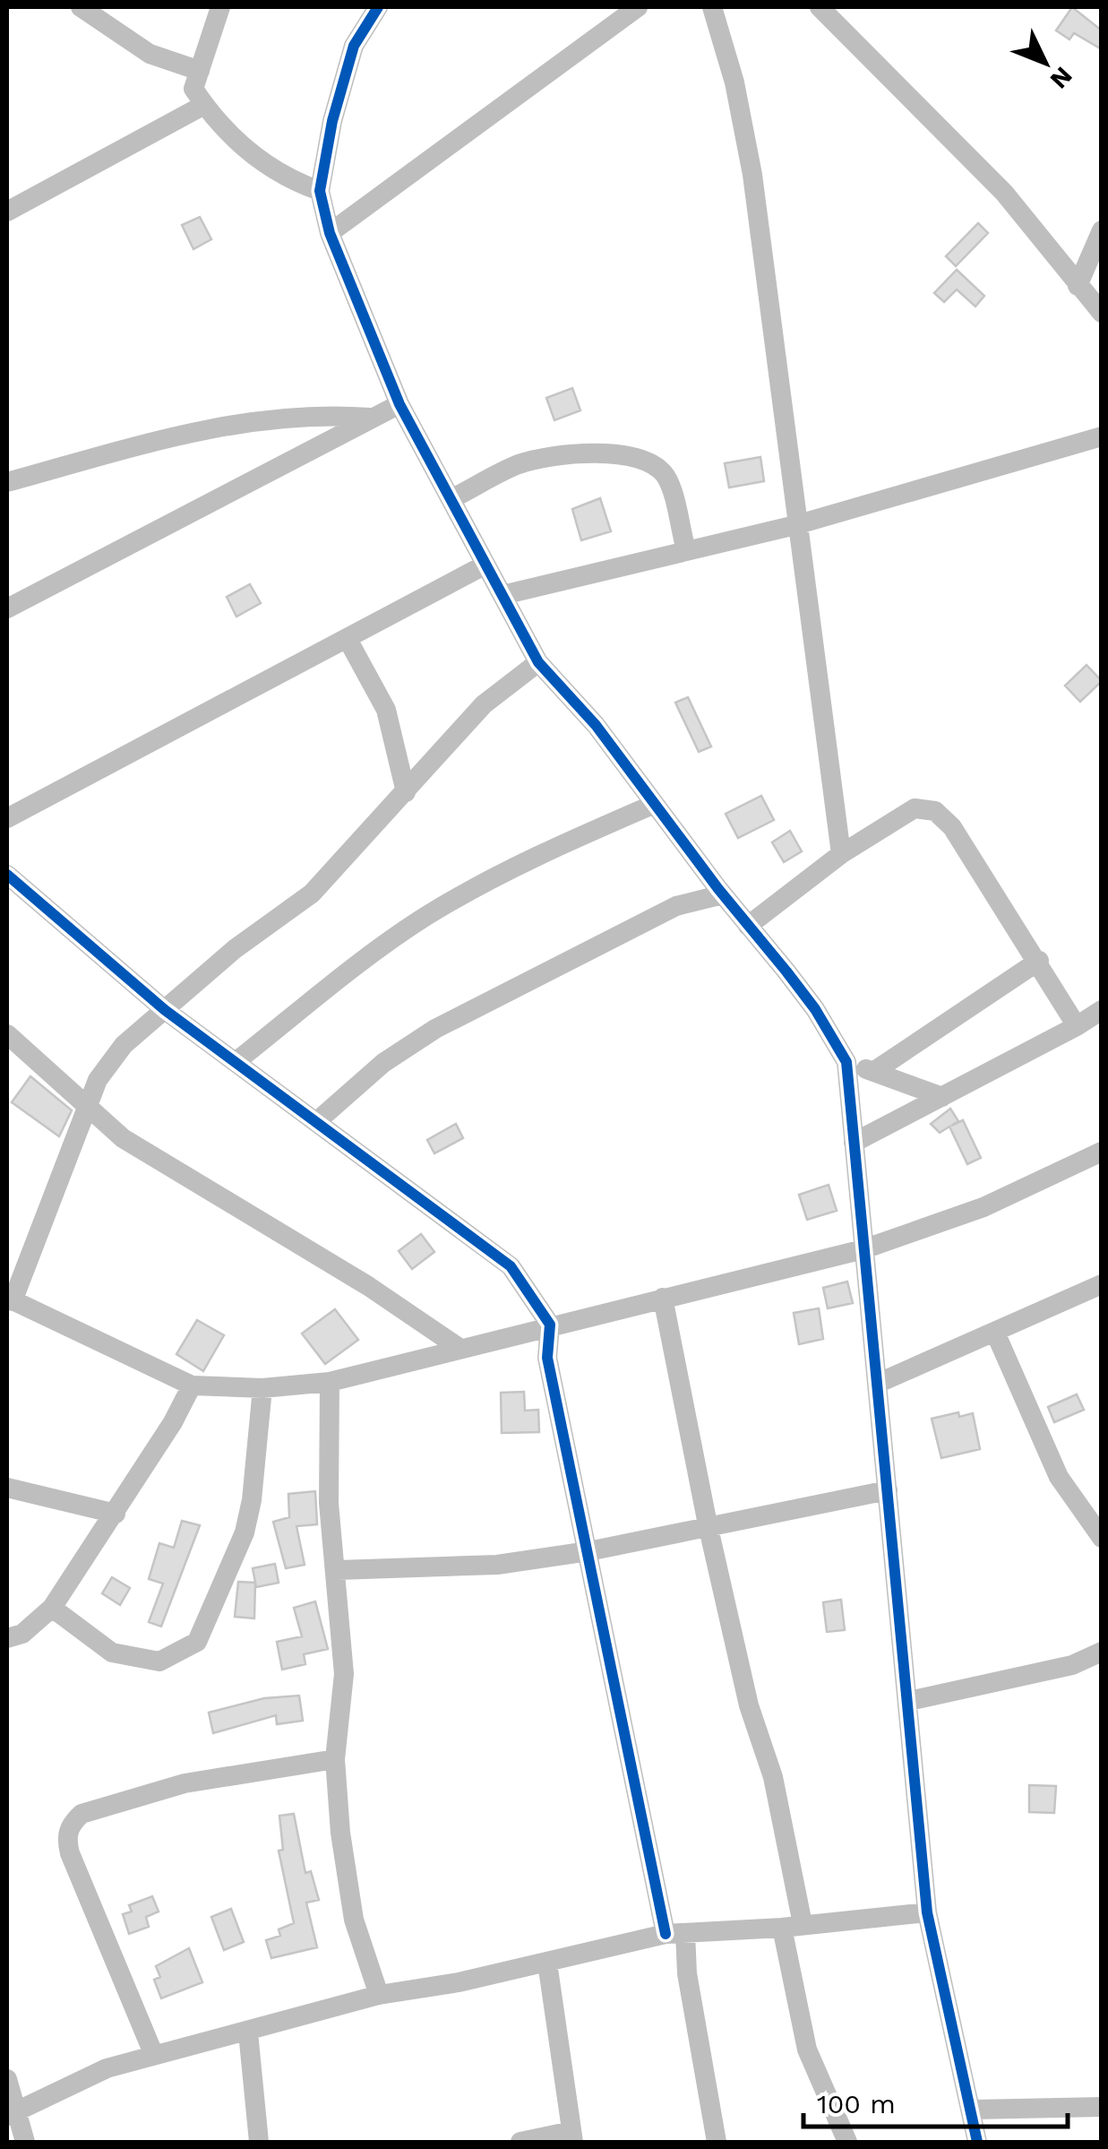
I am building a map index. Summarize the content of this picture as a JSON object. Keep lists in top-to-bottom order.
{
  "scale_bar": "100 m",
  "north": "bottom right"
}
